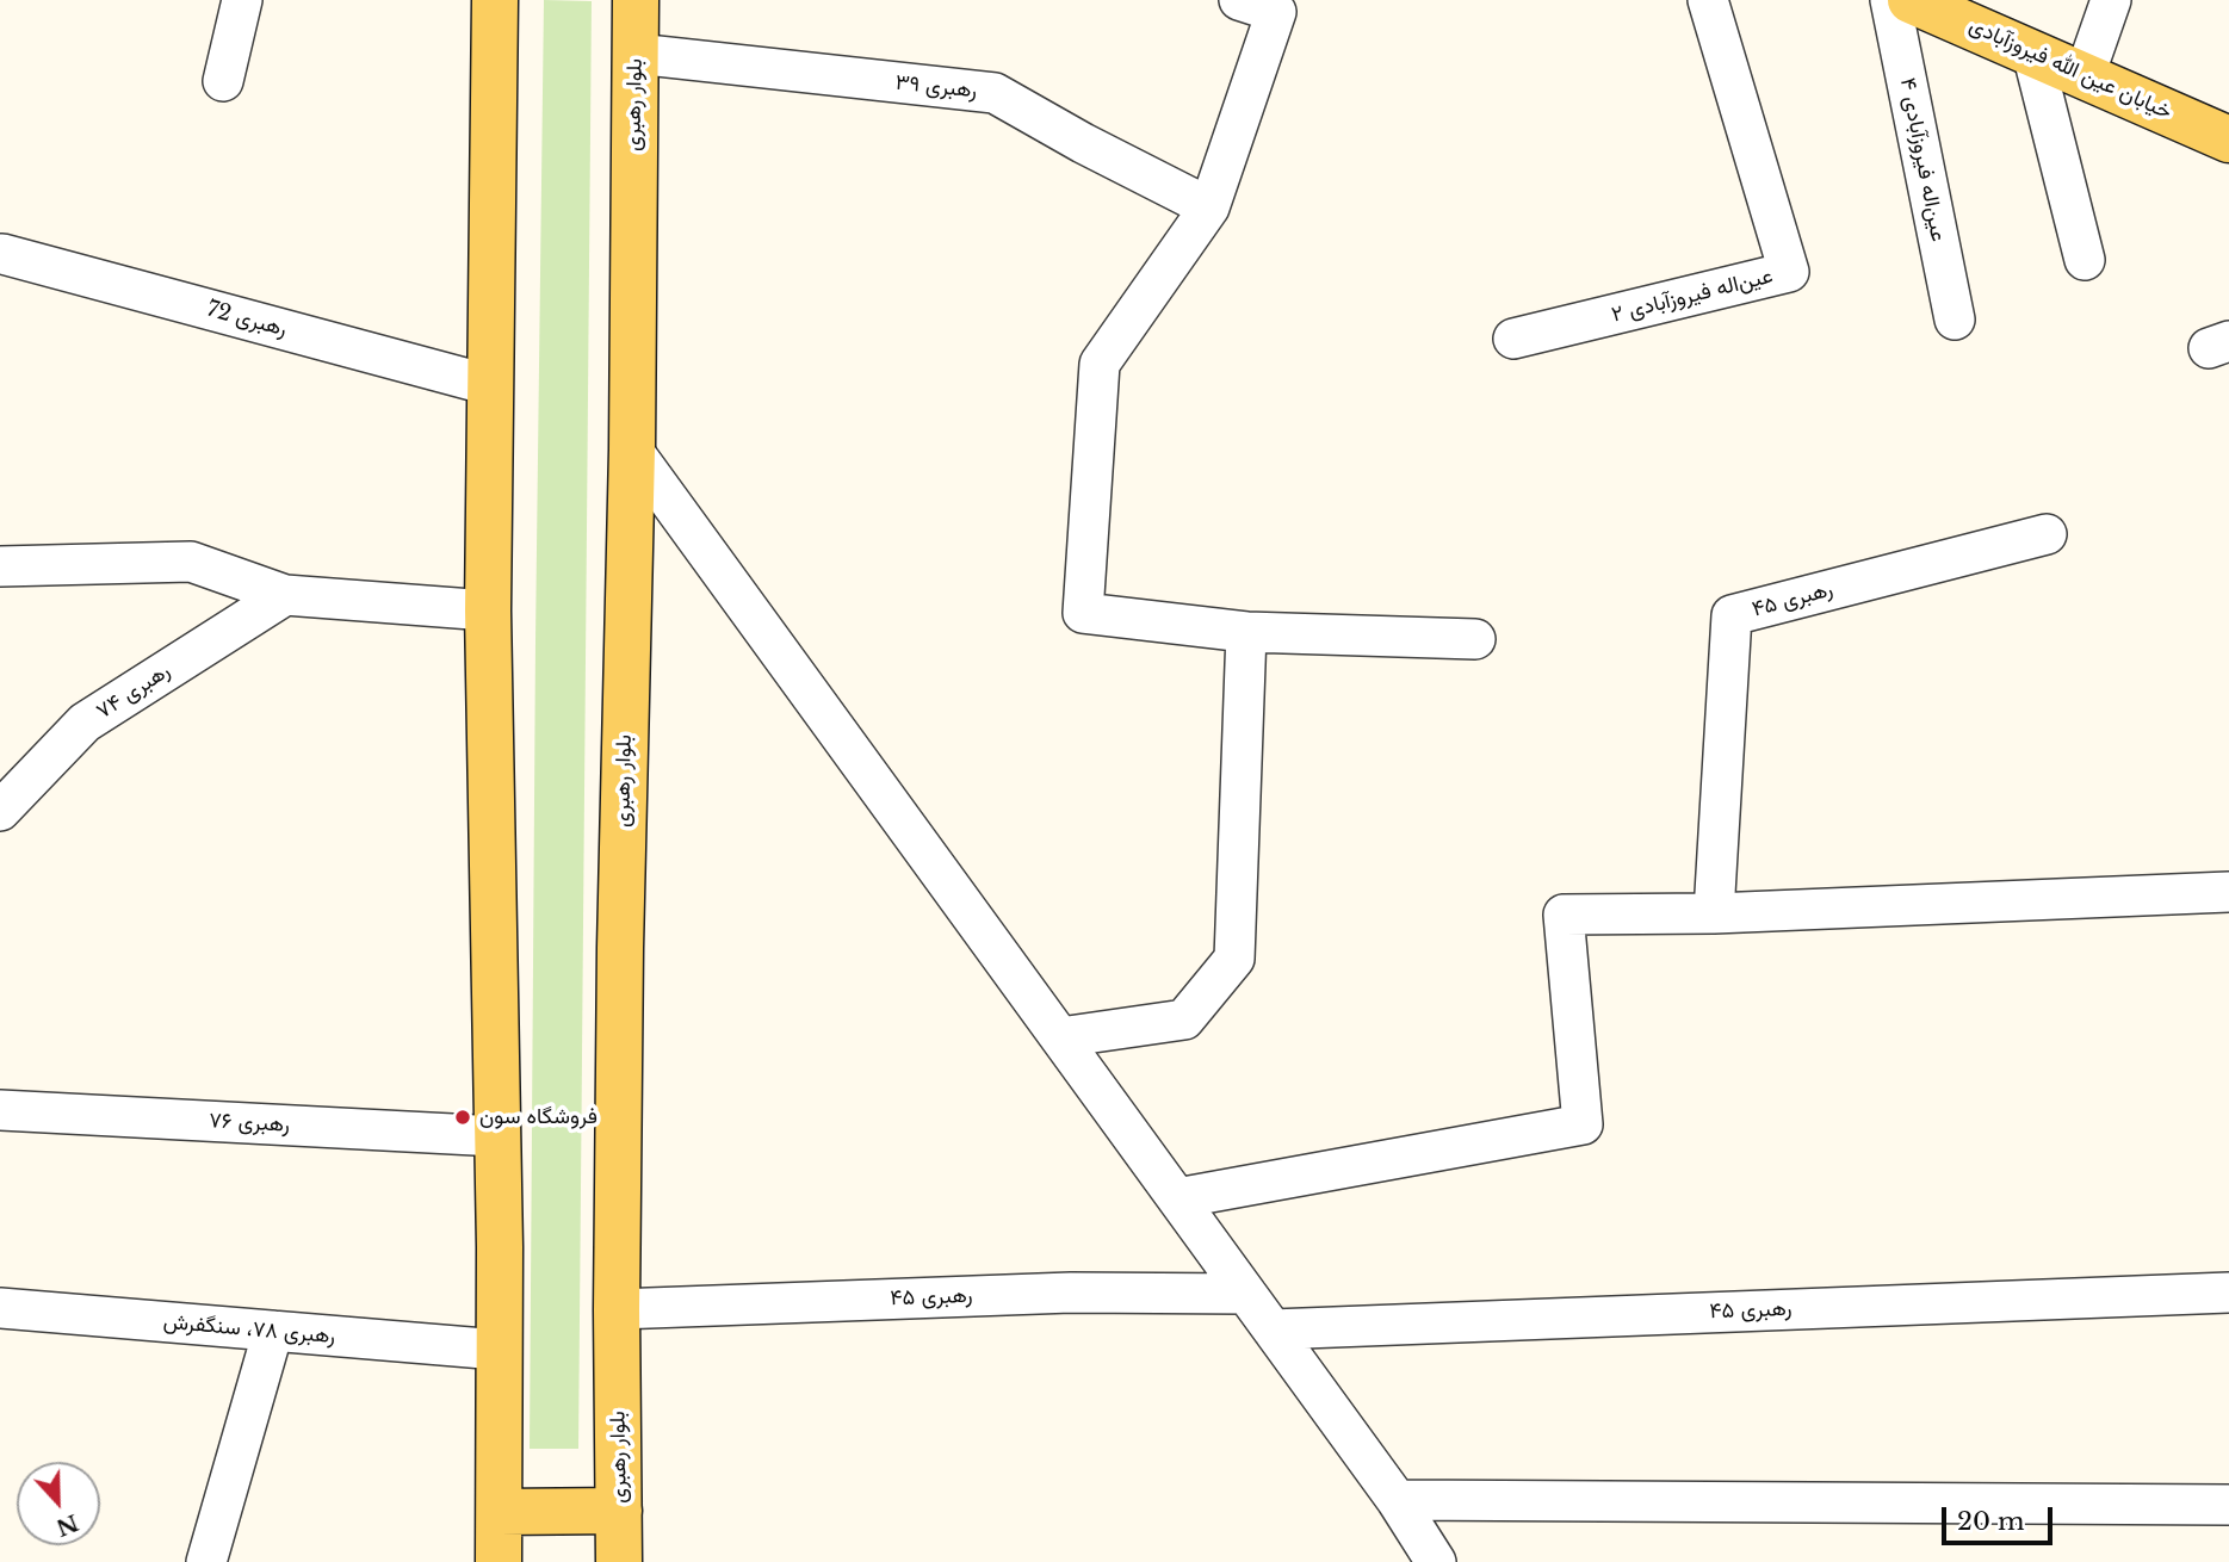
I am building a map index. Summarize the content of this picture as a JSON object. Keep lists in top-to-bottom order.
{
  "streets": {
    "main road": ["خیابان عین الله فیروزآبادی", "بلوار رهبری"],
    "street": [
      "رهبری ۳۹",
      "عین‌اله فیروزآبادی ۴",
      "عین‌اله فیروزآبادی ۲",
      "رهبری 72",
      "رهبری ۴۵",
      "رهبری ۷۴",
      "رهبری ۷۶",
      "رهبری ۷۸، سنگفرش"
    ]
  },
  "crossings": [
    ["رهبری ۳۹", "بلوار رهبری"],
    ["بلوار رهبری", "رهبری ۴۵"]
  ],
  "places": ["فروشگاه سون"],
  "scale_bar": "20 m",
  "north": "bottom"
}
